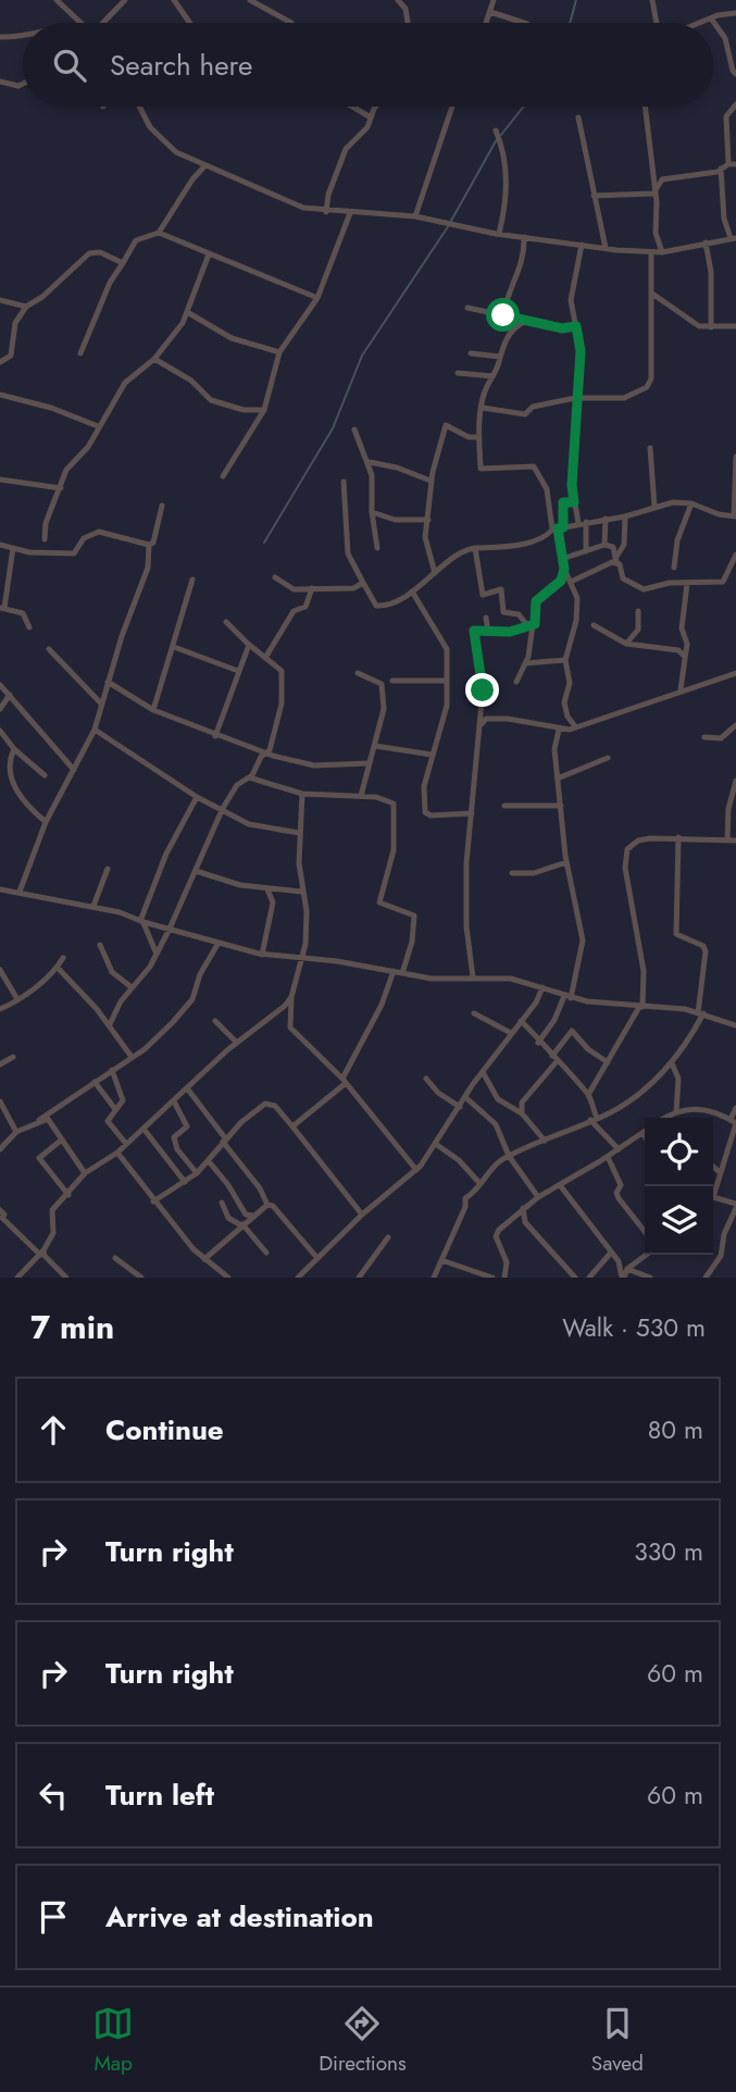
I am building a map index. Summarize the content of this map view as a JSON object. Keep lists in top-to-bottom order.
{
  "page": {
    "search": "Search here",
    "heading": ["7 min", "Walk · 530 m"],
    "list": [
      ["Continue", "80 m"],
      ["Turn right", "330 m"],
      ["Turn right", "60 m"],
      ["Turn left", "60 m"],
      "Arrive at destination"
    ],
    "nav": ["Map", "Directions", "Saved"]
  }
}
